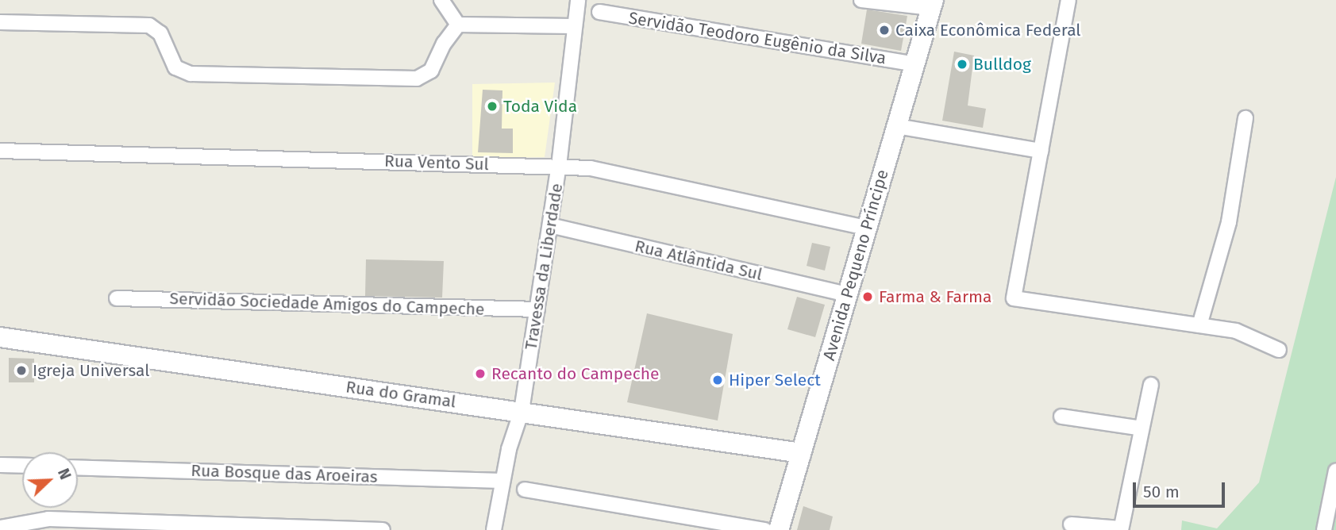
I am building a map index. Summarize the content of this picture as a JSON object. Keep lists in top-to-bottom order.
{
  "streets": {
    "main road": ["Avenida Pequeno Príncipe", "Rua do Gramal"],
    "street": [
      "Servidão Teodoro Eugênio da Silva",
      "Rua Vento Sul",
      "Rua Atlântida Sul",
      "Travessa da Liberdade",
      "Servidão Sociedade Amigos do Campeche",
      "Rua Bosque das Aroeiras"
    ]
  },
  "crossings": [
    ["Servidão Teodoro Eugênio da Silva", "Avenida Pequeno Príncipe"],
    ["Rua Vento Sul", "Avenida Pequeno Príncipe"],
    ["Rua Vento Sul", "Travessa da Liberdade"],
    ["Rua Atlântida Sul", "Avenida Pequeno Príncipe"],
    ["Rua Atlântida Sul", "Travessa da Liberdade"],
    ["Avenida Pequeno Príncipe", "Rua do Gramal"],
    ["Travessa da Liberdade", "Servidão Sociedade Amigos do Campeche"],
    ["Travessa da Liberdade", "Rua do Gramal"],
    ["Travessa da Liberdade", "Rua Bosque das Aroeiras"]
  ],
  "places": [
    "Caixa Econômica Federal",
    "Bulldog",
    "Toda Vida",
    "Farma & Farma",
    "Igreja Universal",
    "Recanto do Campeche",
    "Hiper Select"
  ],
  "scale_bar": "50 m",
  "north": "top right"
}
